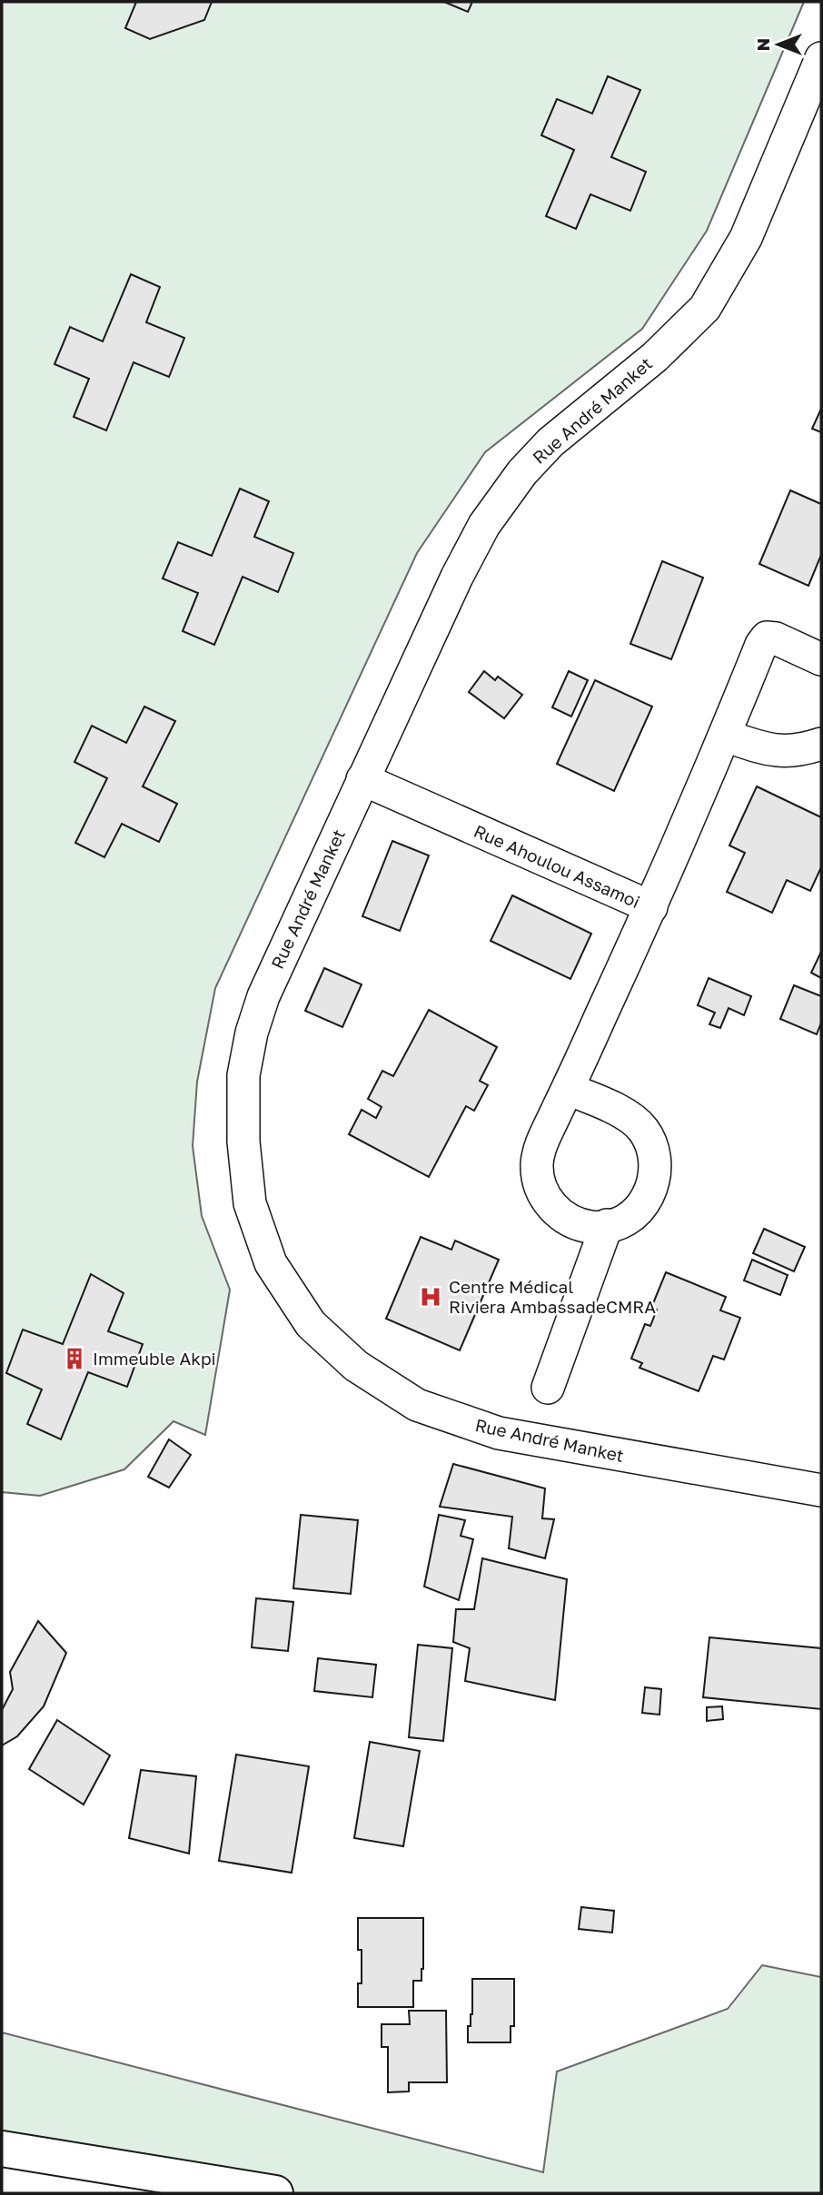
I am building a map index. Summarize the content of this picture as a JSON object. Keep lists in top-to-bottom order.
{
  "streets": {
    "street": ["Rue André Manket", "Rue Ahoulou Assamoi"]
  },
  "crossings": [
    ["Rue André Manket", "Rue Ahoulou Assamoi"]
  ],
  "places": {
    "hospital": ["Centre Médical Riviera AmbassadeCMRA"],
    "building": ["Immeuble Akpi"]
  },
  "north": "left"
}
